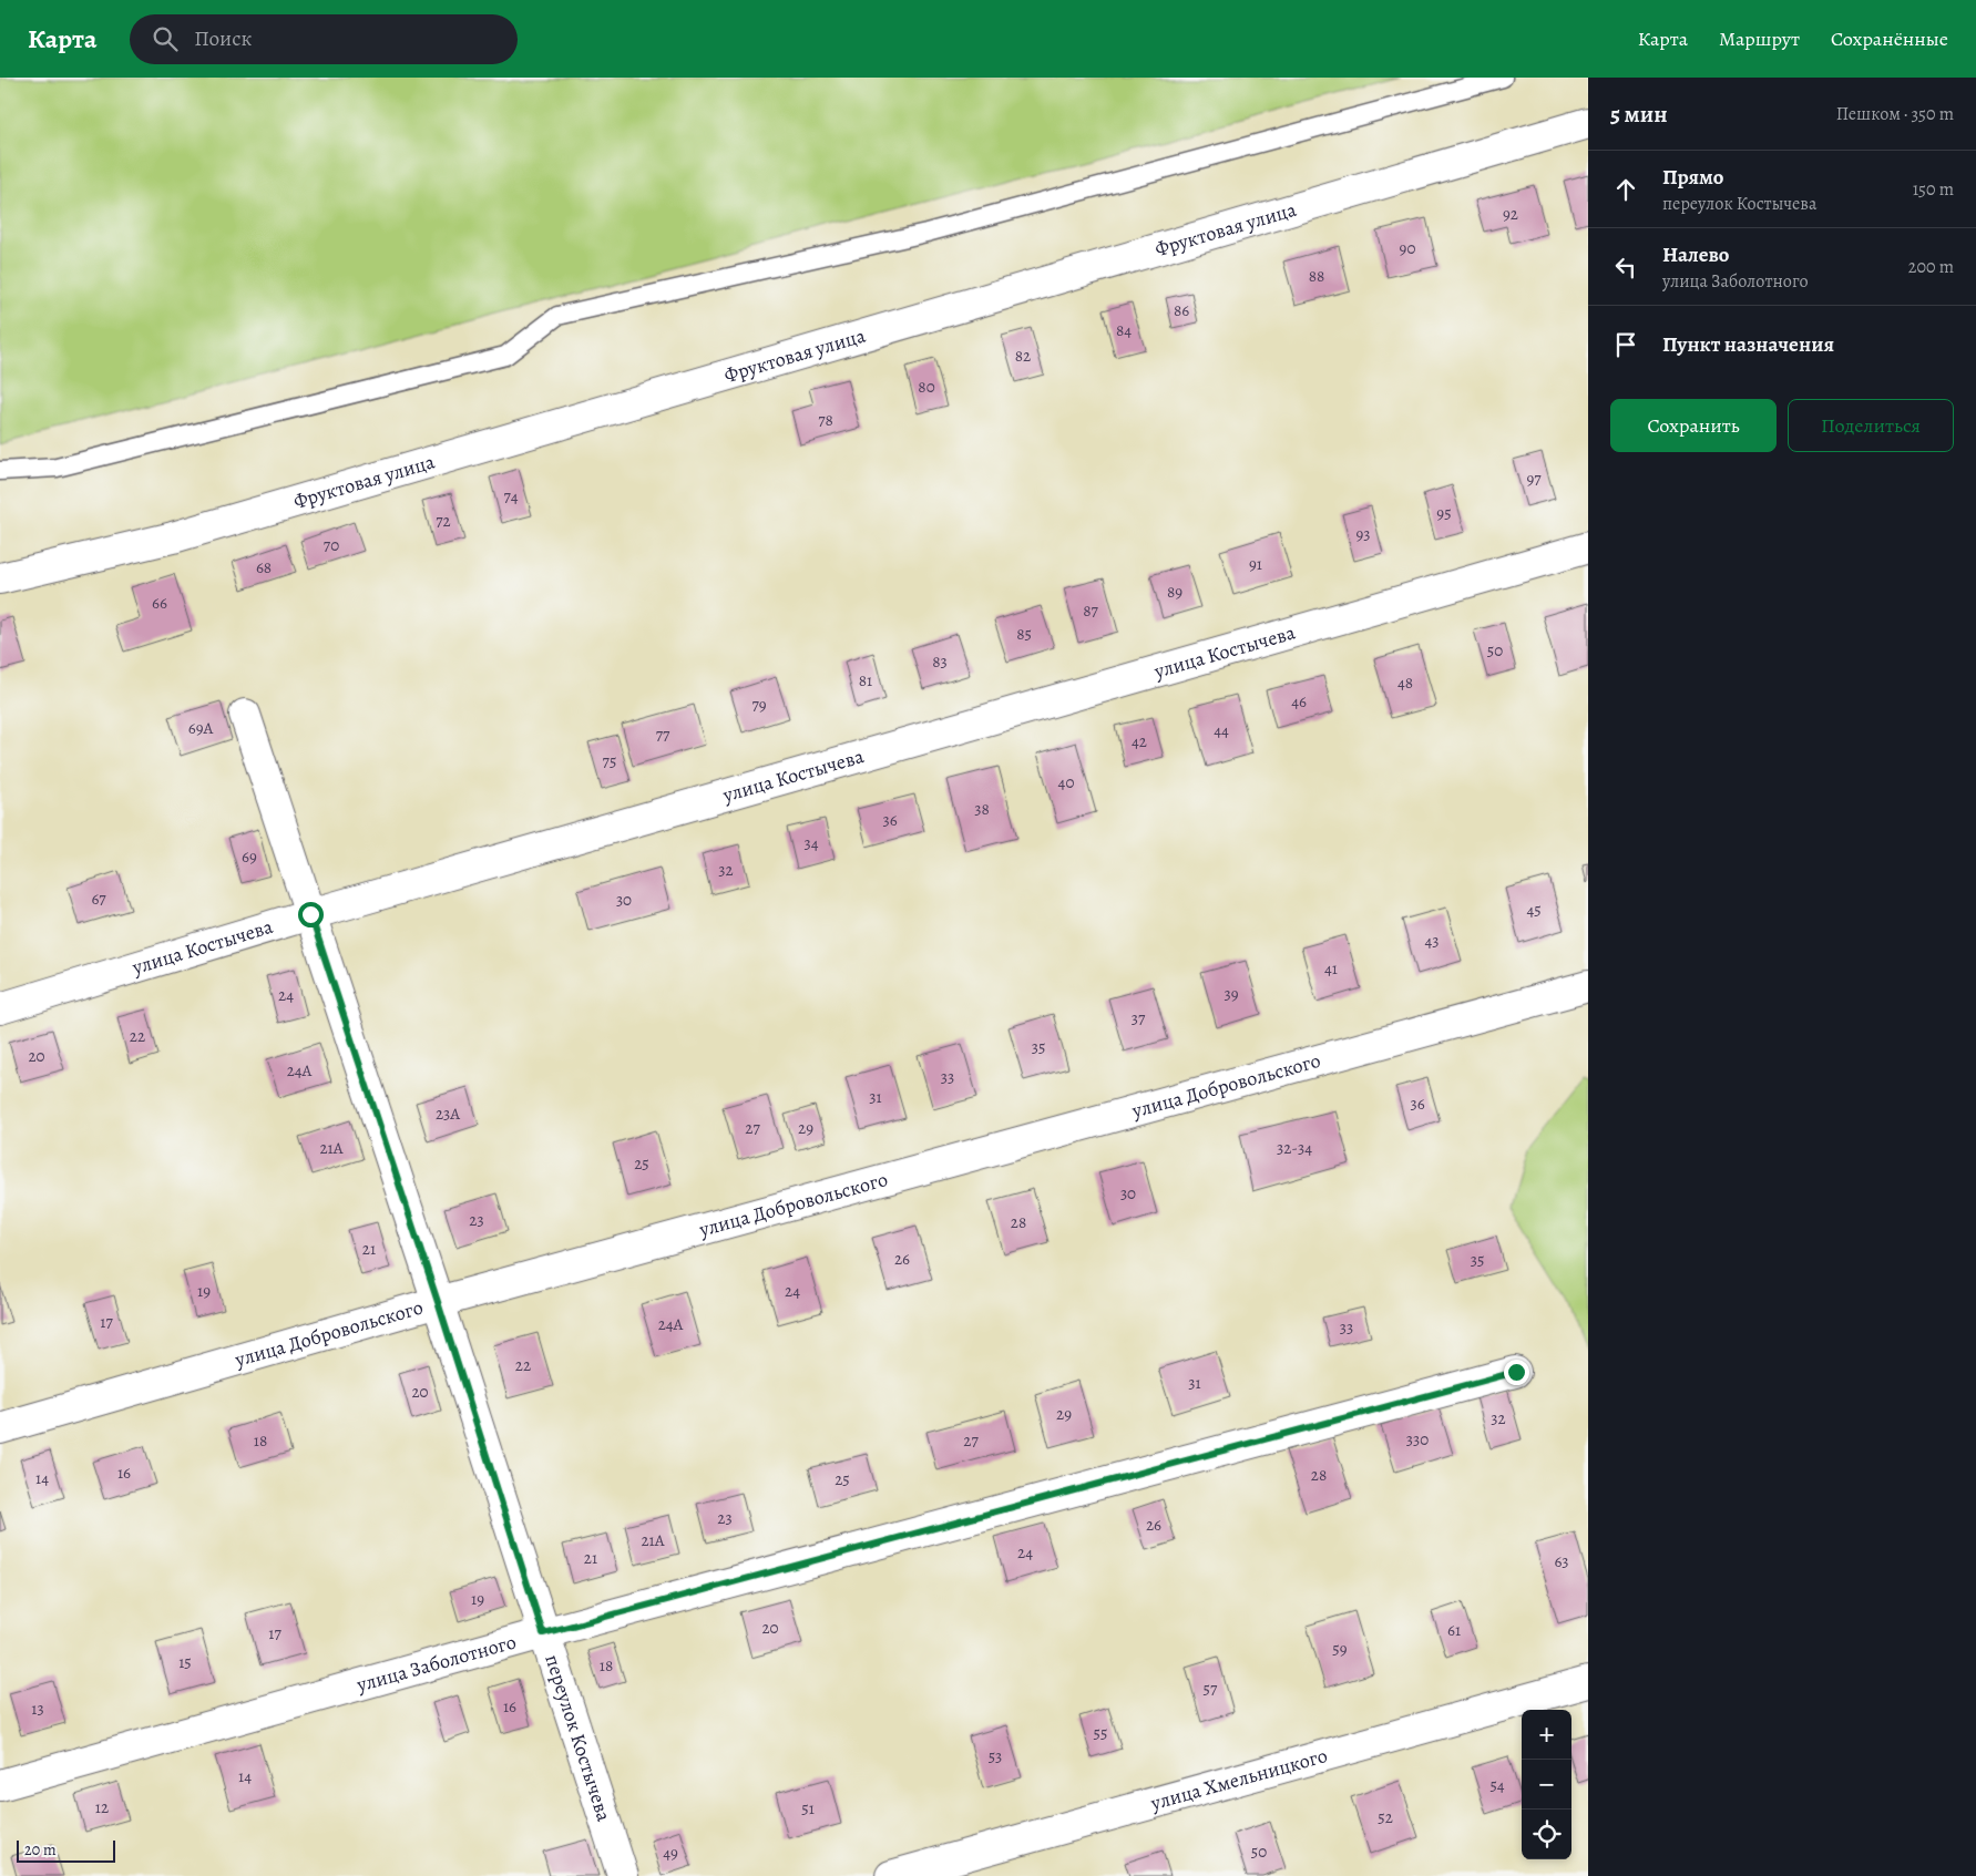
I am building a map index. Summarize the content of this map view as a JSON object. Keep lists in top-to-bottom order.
{
  "streets": {
    "street": [
      "Фруктовая улица",
      "улица Костычева",
      "улица Добровольского",
      "улица Заболотного",
      "переулок Костычева",
      "улица Хмельницкого"
    ]
  },
  "crossings": [
    ["улица Костычева", "переулок Костычева"],
    ["улица Добровольского", "переулок Костычева"],
    ["улица Заболотного", "переулок Костычева"]
  ],
  "house_numbers": [
    "92",
    "90",
    "88",
    "86",
    "84",
    "82",
    "80",
    "78",
    "97",
    "74",
    "95",
    "72",
    "93",
    "70",
    "91",
    "68",
    "89",
    "66",
    "87",
    "85",
    "50",
    "83",
    "81",
    "48",
    "46",
    "79",
    "69А",
    "44",
    "77",
    "42",
    "75",
    "40",
    "38",
    "36",
    "34",
    "69",
    "32",
    "67",
    "30",
    "45",
    "43",
    "41",
    "39",
    "24",
    "37",
    "22",
    "35",
    "20",
    "24А",
    "33",
    "31",
    "36",
    "23А",
    "27",
    "29",
    "21А",
    "32-34",
    "25",
    "30",
    "23",
    "28",
    "21",
    "26",
    "35",
    "19",
    "24",
    "17",
    "24А",
    "33",
    "22",
    "31",
    "20",
    "29",
    "32",
    "330",
    "18",
    "27",
    "16",
    "28",
    "14",
    "25",
    "23",
    "26",
    "21А",
    "24",
    "21",
    "63",
    "19",
    "20",
    "61",
    "17",
    "59",
    "15",
    "18",
    "57",
    "16",
    "13",
    "55",
    "53",
    "14",
    "54",
    "12",
    "51",
    "52",
    "50",
    "49"
  ],
  "scale_bar": "20 m",
  "page": {
    "header": "Карта",
    "search": "Поиск",
    "nav": ["Карта", "Маршрут", "Сохранённые"],
    "heading": ["5 мин", "Пешком · 350 m"],
    "list": [
      ["Прямо", "переулок Костычева", "150 m"],
      ["Налево", "улица Заболотного", "200 m"],
      "Пункт назначения"
    ],
    "buttons": ["Сохранить", "Поделиться"],
    "map_buttons": ["+", "−"],
    "scale": "20 m"
  }
}
